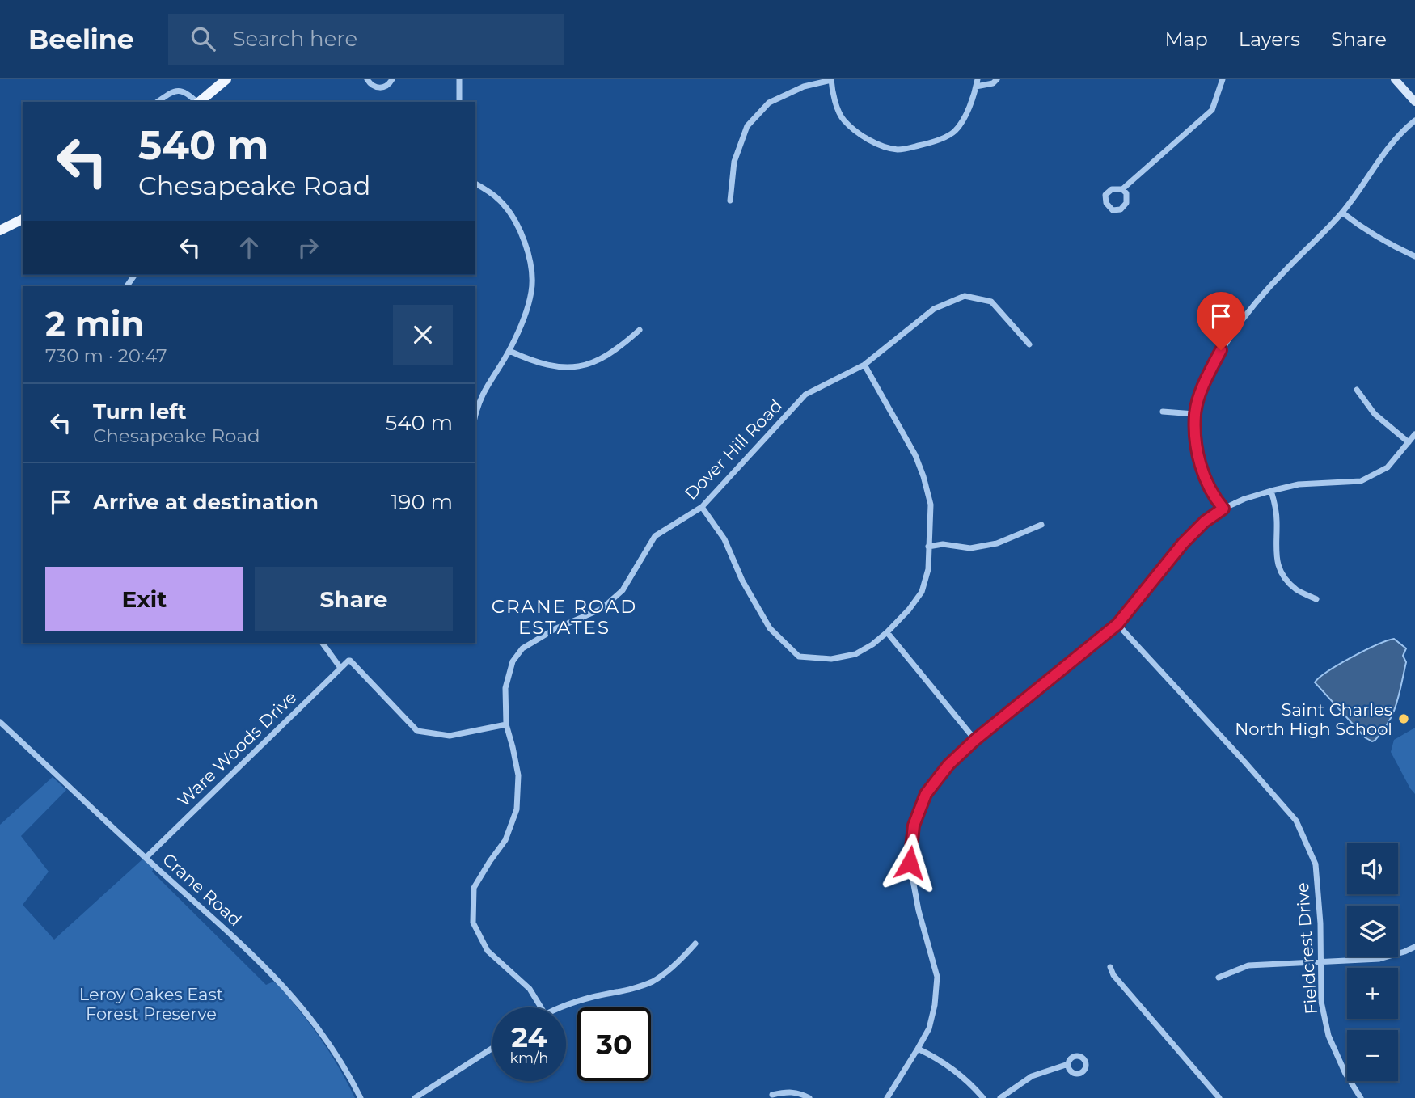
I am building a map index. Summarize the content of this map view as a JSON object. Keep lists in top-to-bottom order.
{
  "streets": {
    "street": [
      "Dover Hill Road",
      "Ware Woods Drive",
      "Crane Road",
      "Fieldcrest Drive"
    ]
  },
  "crossings": [
    ["Dover Hill Road", "Ware Woods Drive"],
    ["Ware Woods Drive", "Crane Road"]
  ],
  "districts": ["CRANE ROAD ESTATES"],
  "parks": ["Leroy Oakes East Forest Preserve"],
  "places": ["Saint Charles North High School"],
  "page": {
    "header": "Beeline",
    "search": "Search here",
    "nav": ["Map", "Layers", "Share"],
    "turn": ["540 m", "Chesapeake Road"],
    "heading": ["2 min", "730 m · 20:47"],
    "list": [
      {
        "name": "Turn left",
        "note": "Chesapeake Road",
        "value": "540 m"
      },
      {
        "name": "Arrive at destination",
        "value": "190 m"
      }
    ],
    "buttons": ["Exit", "Share"],
    "map_buttons": ["+", "−"],
    "speed": "24 km/h",
    "limit": "30"
  }
}
